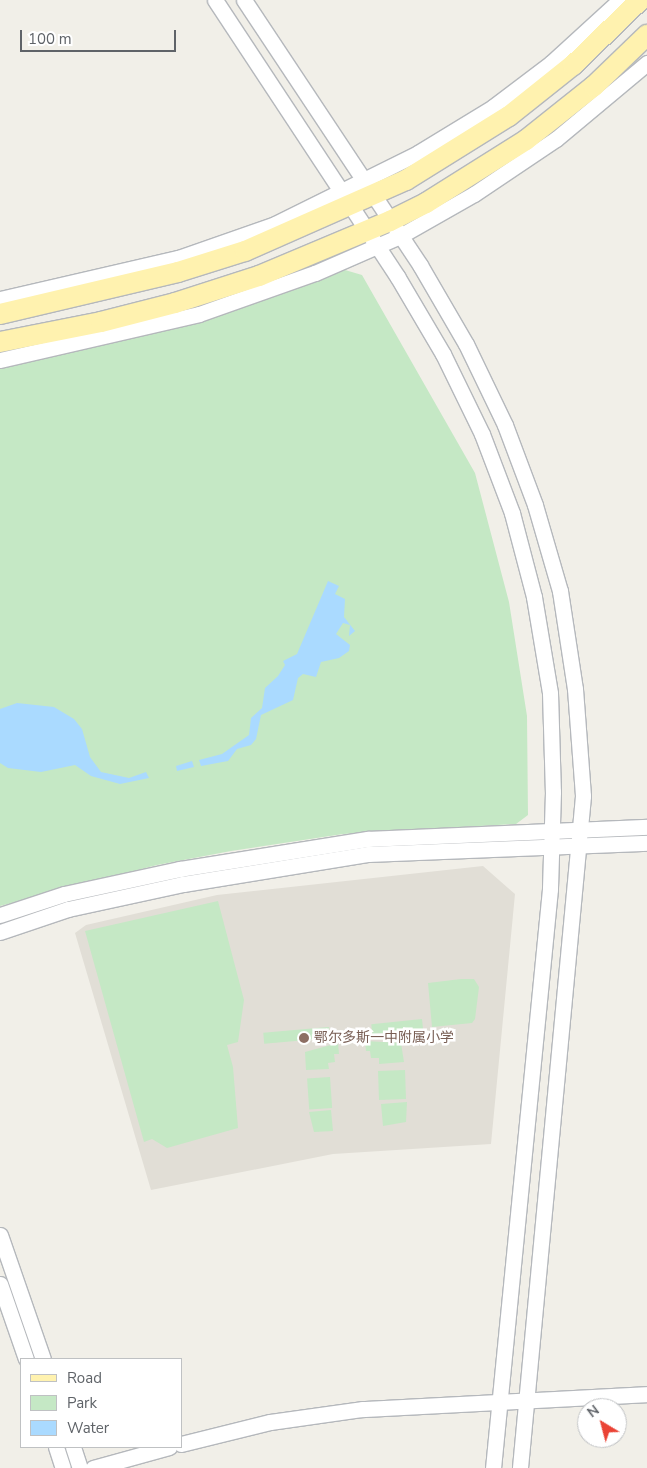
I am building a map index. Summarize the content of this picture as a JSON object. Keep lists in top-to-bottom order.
{
  "places": ["鄂尔多斯一中附属小学"],
  "legend": ["Road", "Park", "Water"],
  "scale_bar": "100 m",
  "north": "top left"
}
